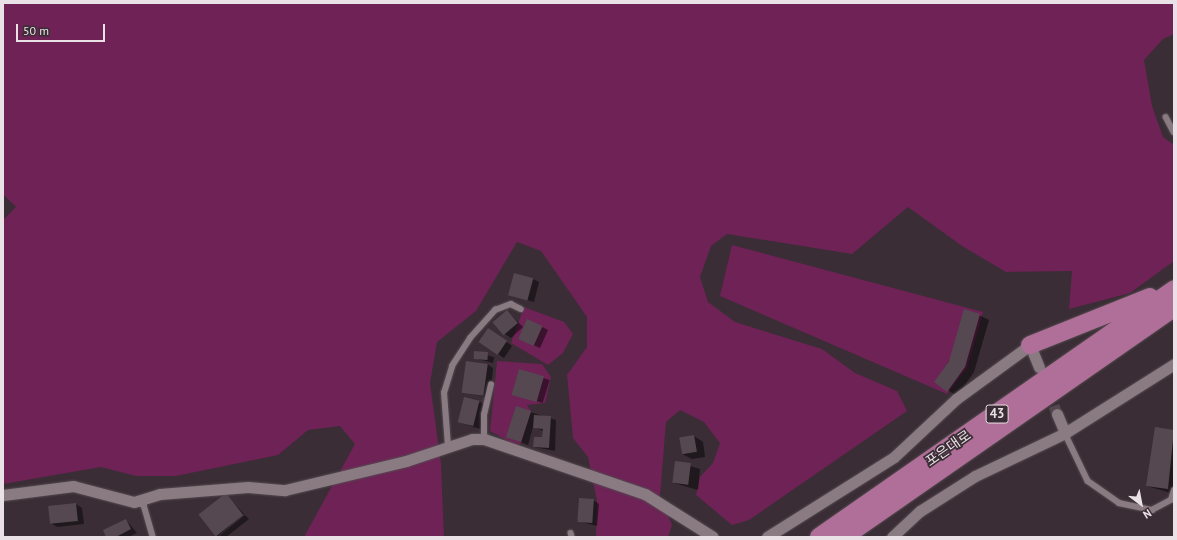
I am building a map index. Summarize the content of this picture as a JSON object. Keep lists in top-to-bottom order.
{
  "streets": {
    "highway": ["43", "포은대로"]
  },
  "scale_bar": "50 m",
  "north": "bottom right"
}
